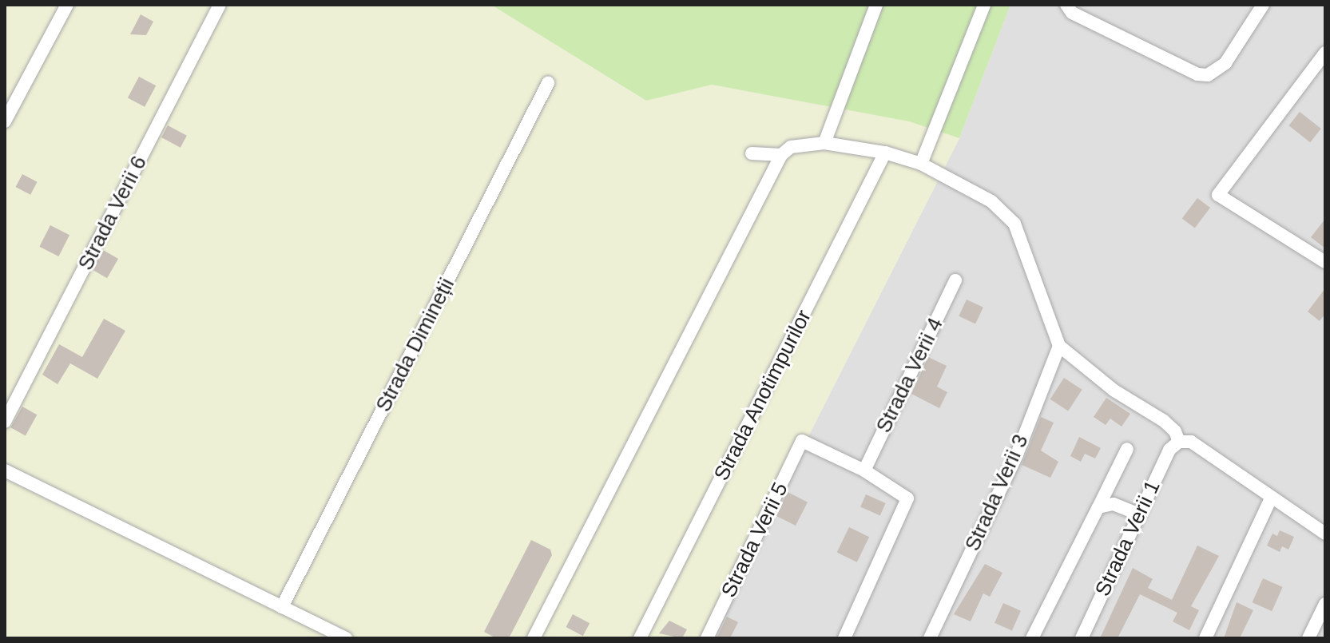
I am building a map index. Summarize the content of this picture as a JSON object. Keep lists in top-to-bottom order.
{
  "streets": {
    "street": [
      "Strada Verii 6",
      "Strada Dimineții",
      "Strada Verii 4",
      "Strada Anotimpurilor",
      "Strada Verii 3",
      "Strada Verii 1",
      "Strada Verii 5"
    ]
  },
  "crossings": [
    ["Strada Verii 4", "Strada Verii 5"]
  ]
}
